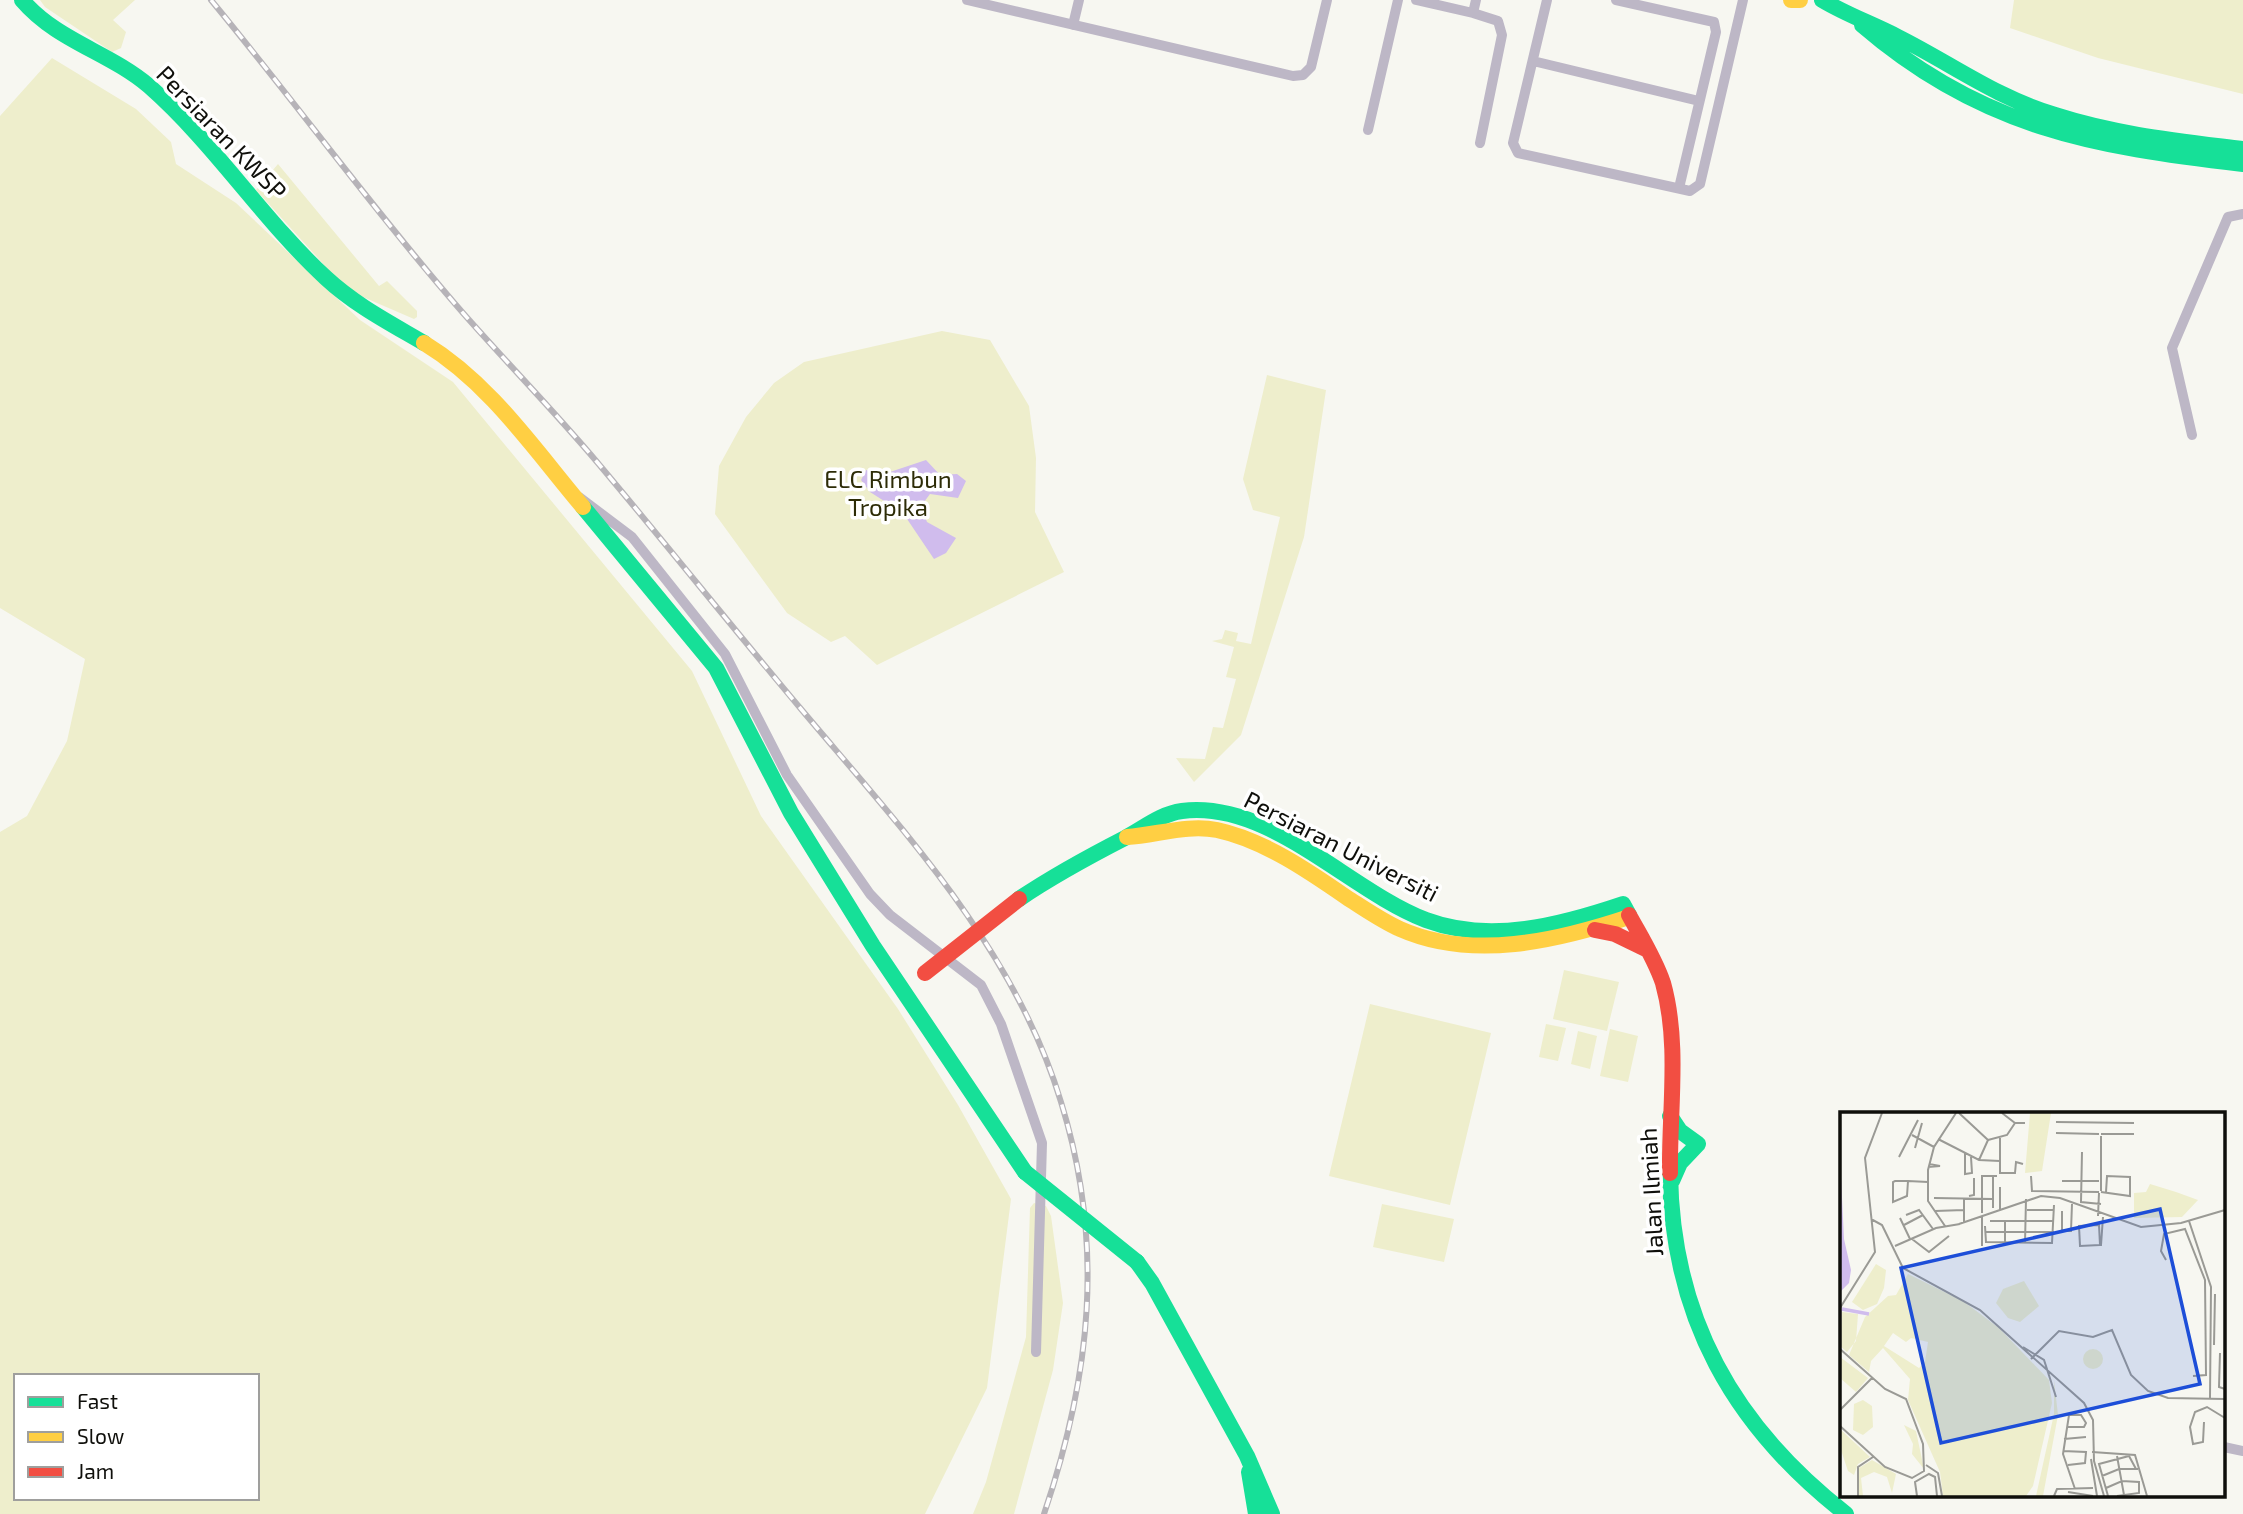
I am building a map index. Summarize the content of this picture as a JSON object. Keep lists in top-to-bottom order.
{
  "streets": {
    "street": ["Persiaran KWSP", "Persiaran Universiti", "Jalan Ilmiah"]
  },
  "crossings": [
    ["Persiaran KWSP", "Persiaran Universiti"],
    ["Persiaran Universiti", "Jalan Ilmiah"]
  ],
  "parks": ["ELC Rimbun Tropika"],
  "legend": ["Fast", "Slow", "Jam"]
}
